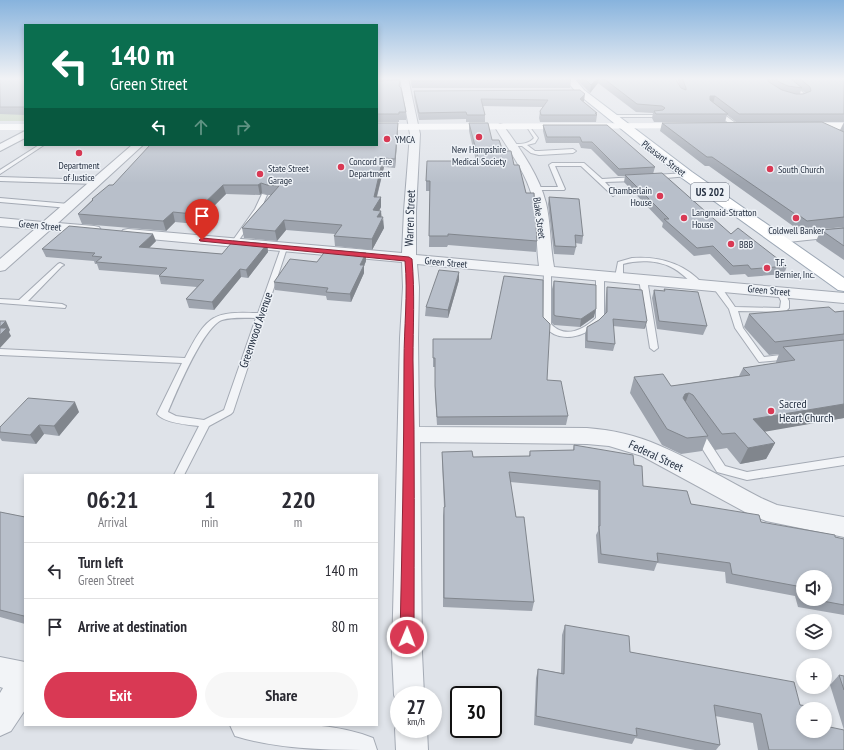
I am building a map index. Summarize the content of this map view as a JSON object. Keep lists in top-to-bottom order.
{
  "streets": {
    "main road": ["Pleasant Street", "US 202"],
    "street": [
      "Warren Street",
      "Blake Street",
      "Green Street",
      "Federal Street"
    ],
    "lane": ["Greenwood Avenue"]
  },
  "crossings": [
    ["Warren Street", "Green Street"],
    ["Warren Street", "Federal Street"],
    ["Blake Street", "Green Street"],
    ["Green Street", "Greenwood Avenue"]
  ],
  "places": [
    "New Hampshire Medical Society",
    "YMCA",
    "Department of Justice",
    "Concord Fire Department",
    "South Church",
    "State Street Garage",
    "Chamberlain House",
    "Langmaid-Stratton House",
    "Coldwell Banker",
    "BBB",
    "T.F. Bernier, Inc.",
    "Sacred Heart Church"
  ],
  "page": {
    "turn": ["140 m", "Green Street"],
    "eta": [
      "06:21",
      "Arrival",
      "1",
      "min",
      "220",
      "m"
    ],
    "list": [
      {
        "name": "Turn left",
        "note": "Green Street",
        "value": "140 m"
      },
      {
        "name": "Arrive at destination",
        "value": "80 m"
      }
    ],
    "map_buttons": ["+", "−"],
    "buttons": ["Exit", "Share"],
    "speed": "27 km/h",
    "limit": "30"
  }
}
